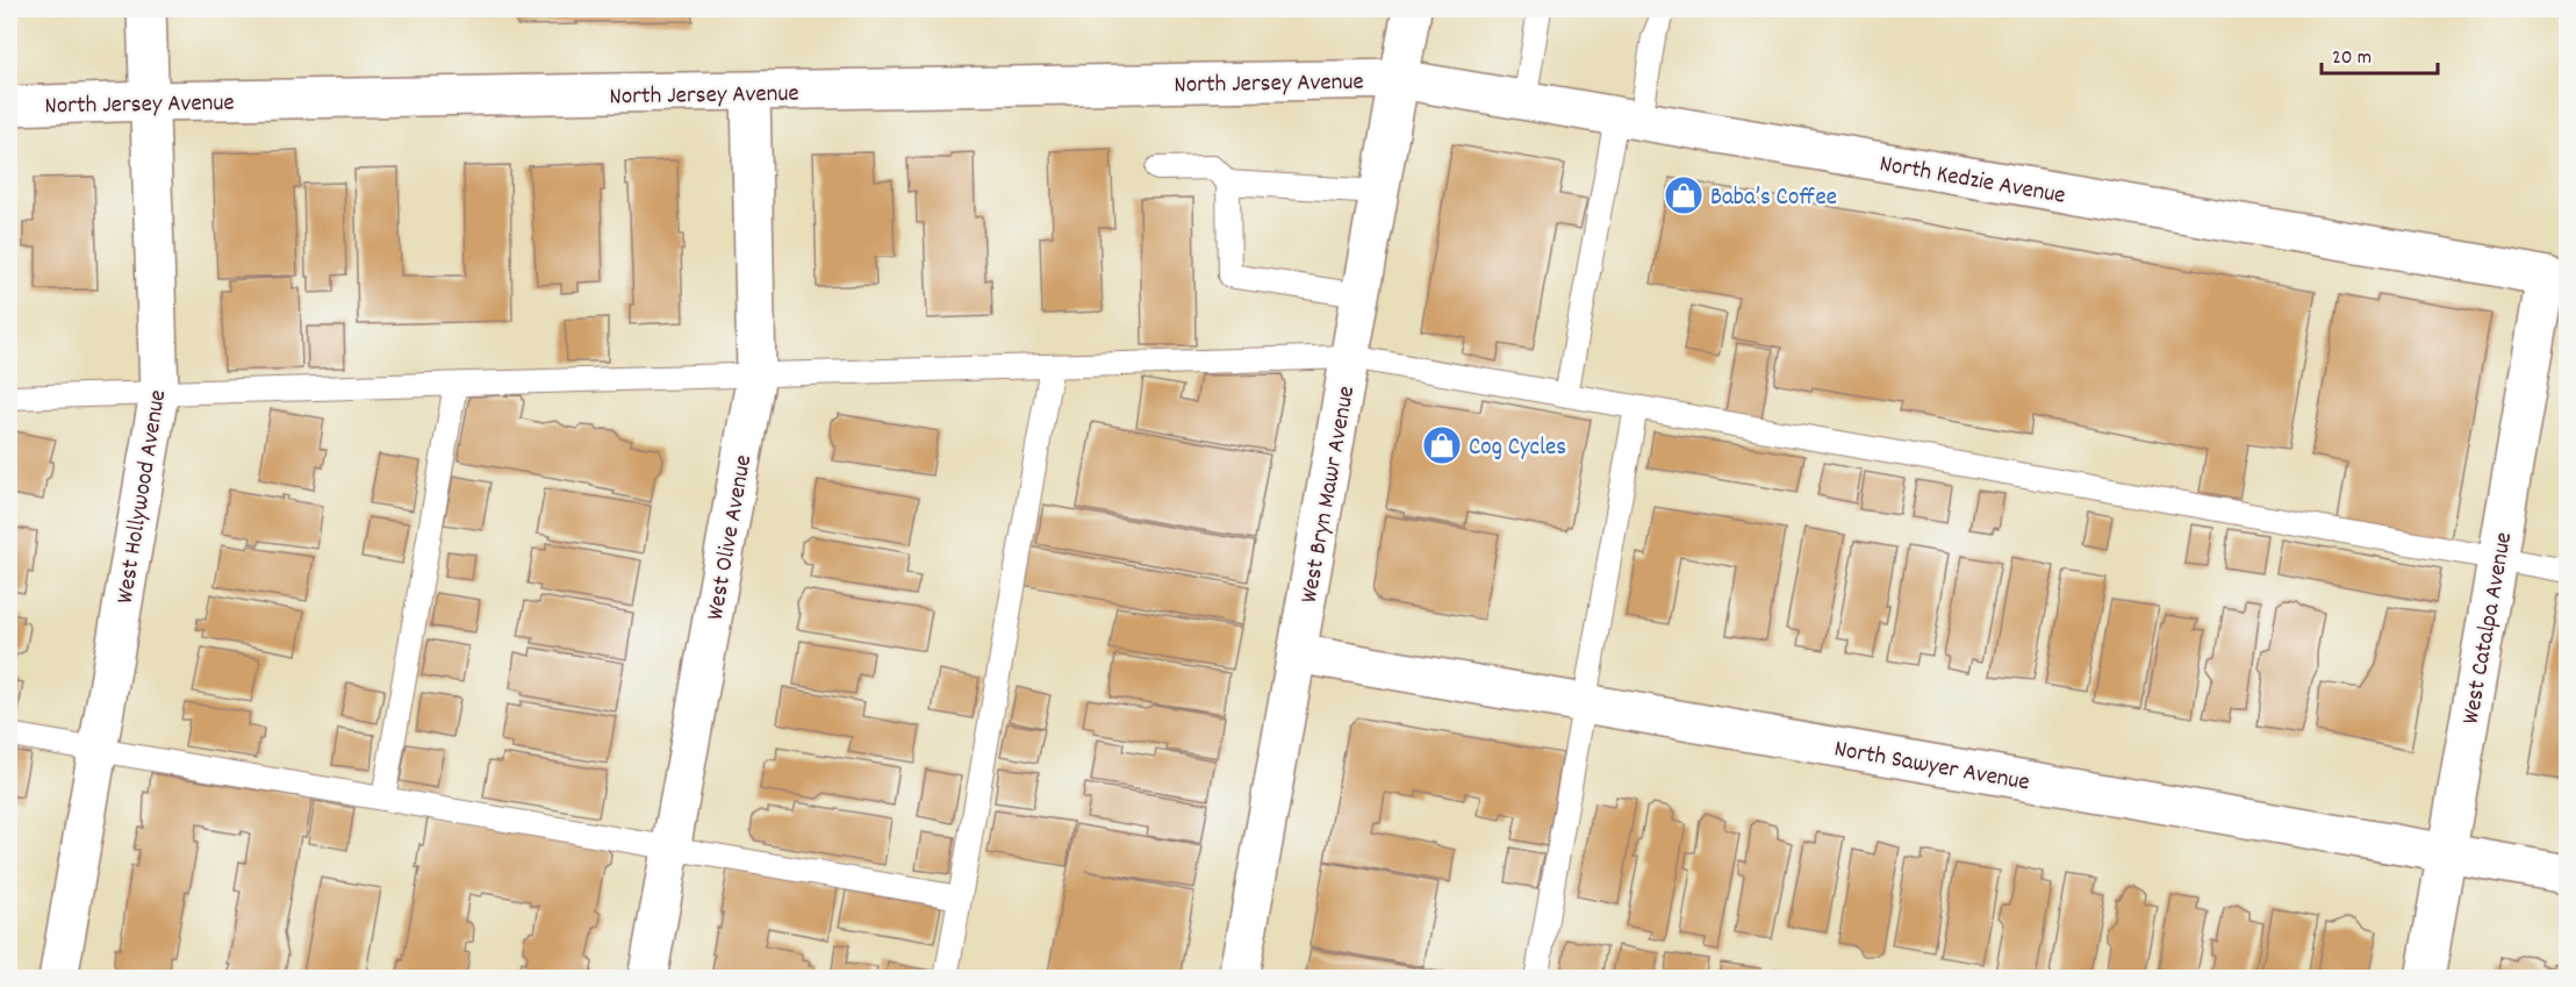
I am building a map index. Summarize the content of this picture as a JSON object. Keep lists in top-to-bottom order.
{
  "streets": {
    "street": [
      "North Jersey Avenue",
      "North Kedzie Avenue",
      "West Bryn Mawr Avenue",
      "West Hollywood Avenue",
      "West Olive Avenue",
      "West Catalpa Avenue",
      "North Sawyer Avenue"
    ]
  },
  "crossings": [
    ["North Jersey Avenue", "North Kedzie Avenue"],
    ["North Jersey Avenue", "West Bryn Mawr Avenue"],
    ["North Jersey Avenue", "West Hollywood Avenue"],
    ["North Jersey Avenue", "West Olive Avenue"],
    ["North Kedzie Avenue", "West Bryn Mawr Avenue"],
    ["North Kedzie Avenue", "West Catalpa Avenue"],
    ["West Bryn Mawr Avenue", "North Sawyer Avenue"],
    ["West Catalpa Avenue", "North Sawyer Avenue"]
  ],
  "places": {
    "shop": ["Baba’s Coffee", "Cog Cycles"]
  },
  "scale_bar": "20 m"
}
